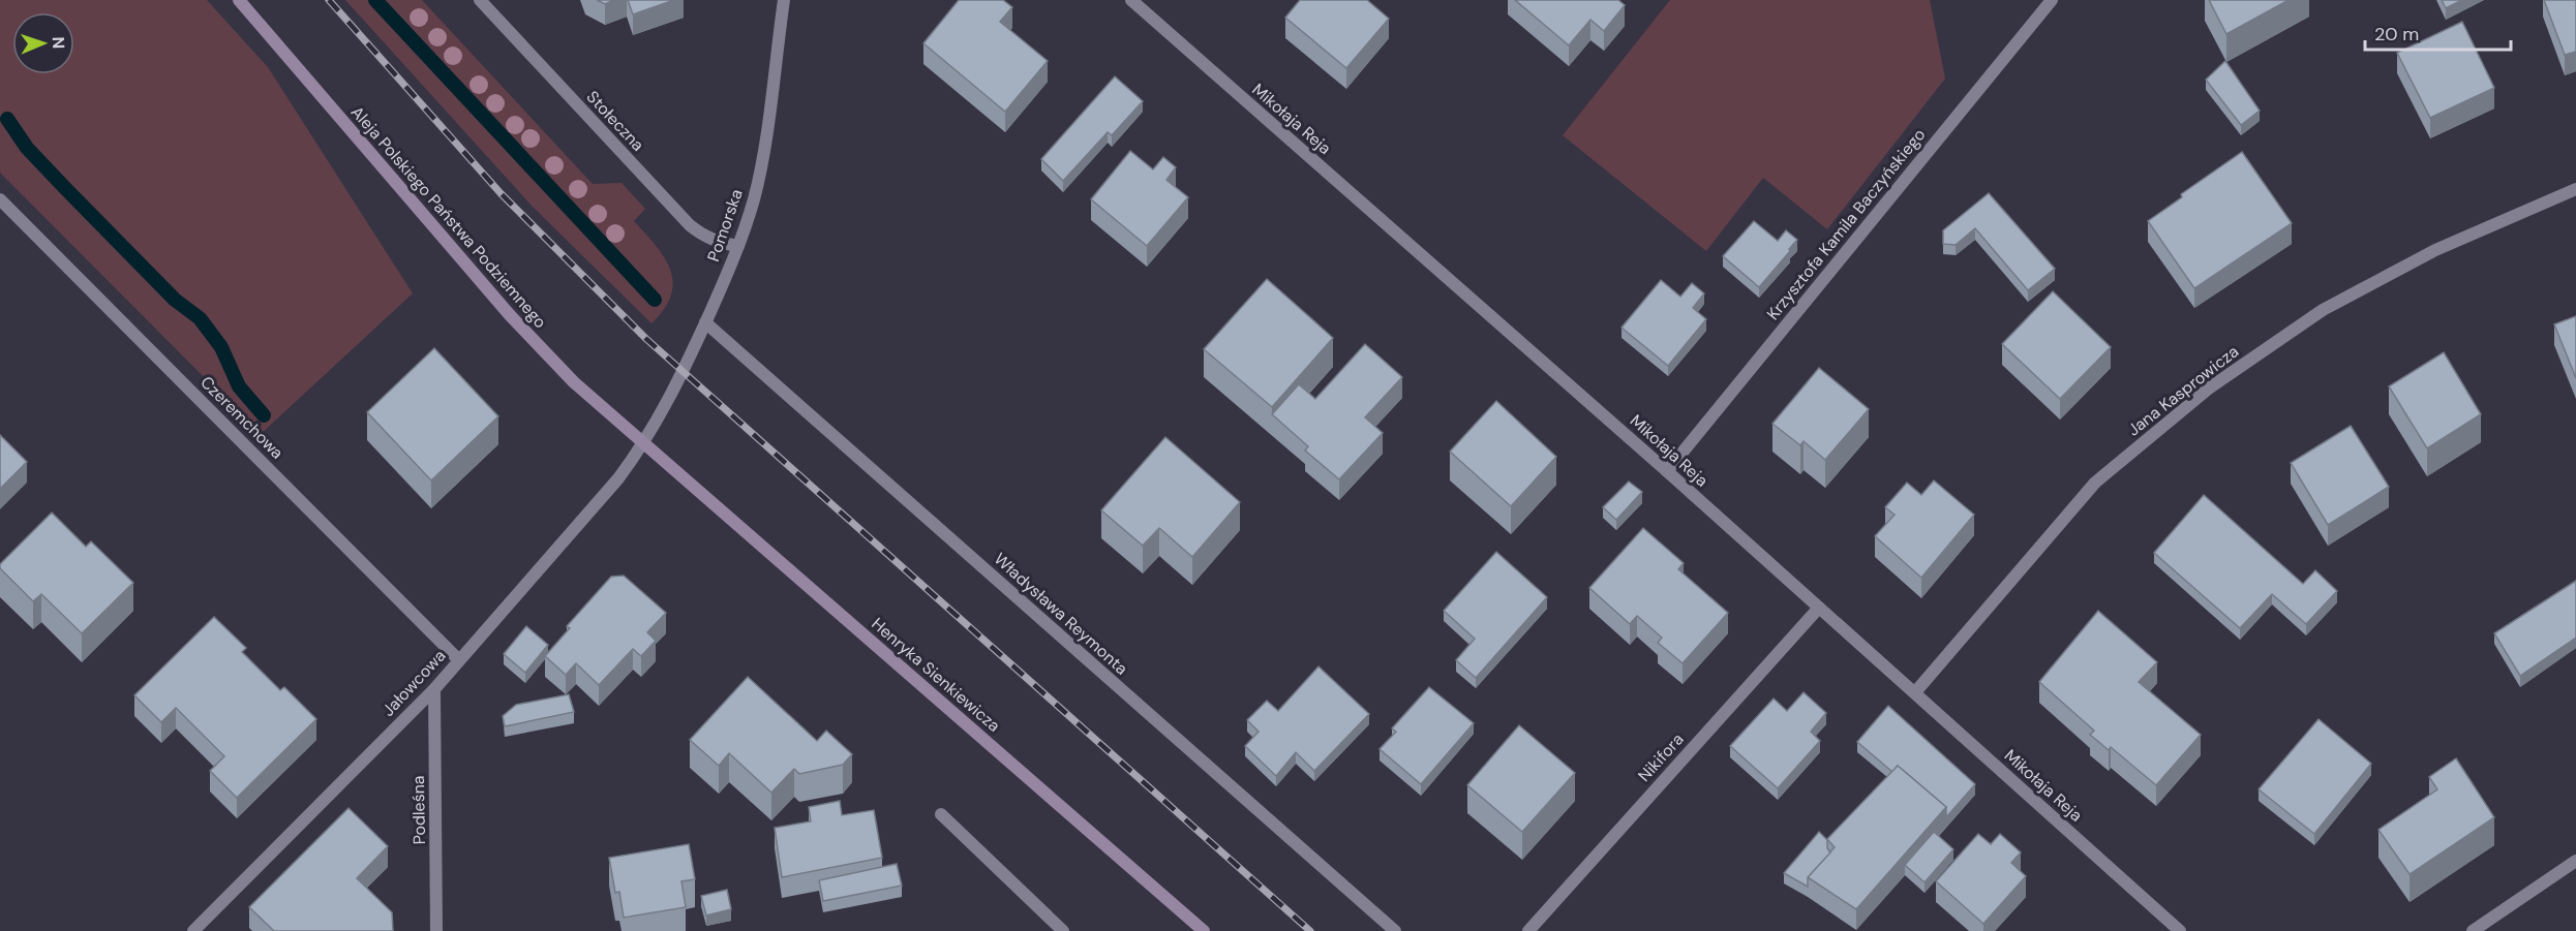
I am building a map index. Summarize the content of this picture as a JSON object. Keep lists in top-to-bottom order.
{
  "streets": {
    "street": [
      "Mikołaja Reja",
      "Stołeczna",
      "Aleja Polskiego Państwa Podziemnego",
      "Krzysztofa Kamila Baczyńskiego",
      "Pomorska",
      "Jana Kasprowicza",
      "Czeremchowa",
      "Władysława Reymonta",
      "Henryka Sienkiewicza",
      "Jałowcowa",
      "Nikifora",
      "Podleśna"
    ]
  },
  "crossings": [
    ["Mikołaja Reja", "Krzysztofa Kamila Baczyńskiego"],
    ["Mikołaja Reja", "Jana Kasprowicza"],
    ["Mikołaja Reja", "Nikifora"],
    ["Stołeczna", "Pomorska"],
    ["Aleja Polskiego Państwa Podziemnego", "Pomorska"],
    ["Aleja Polskiego Państwa Podziemnego", "Henryka Sienkiewicza"],
    ["Aleja Polskiego Państwa Podziemnego", "Jałowcowa"],
    ["Pomorska", "Władysława Reymonta"],
    ["Pomorska", "Henryka Sienkiewicza"],
    ["Pomorska", "Jałowcowa"],
    ["Czeremchowa", "Jałowcowa"],
    ["Henryka Sienkiewicza", "Jałowcowa"],
    ["Jałowcowa", "Podleśna"]
  ],
  "scale_bar": "20 m",
  "north": "right"
}
